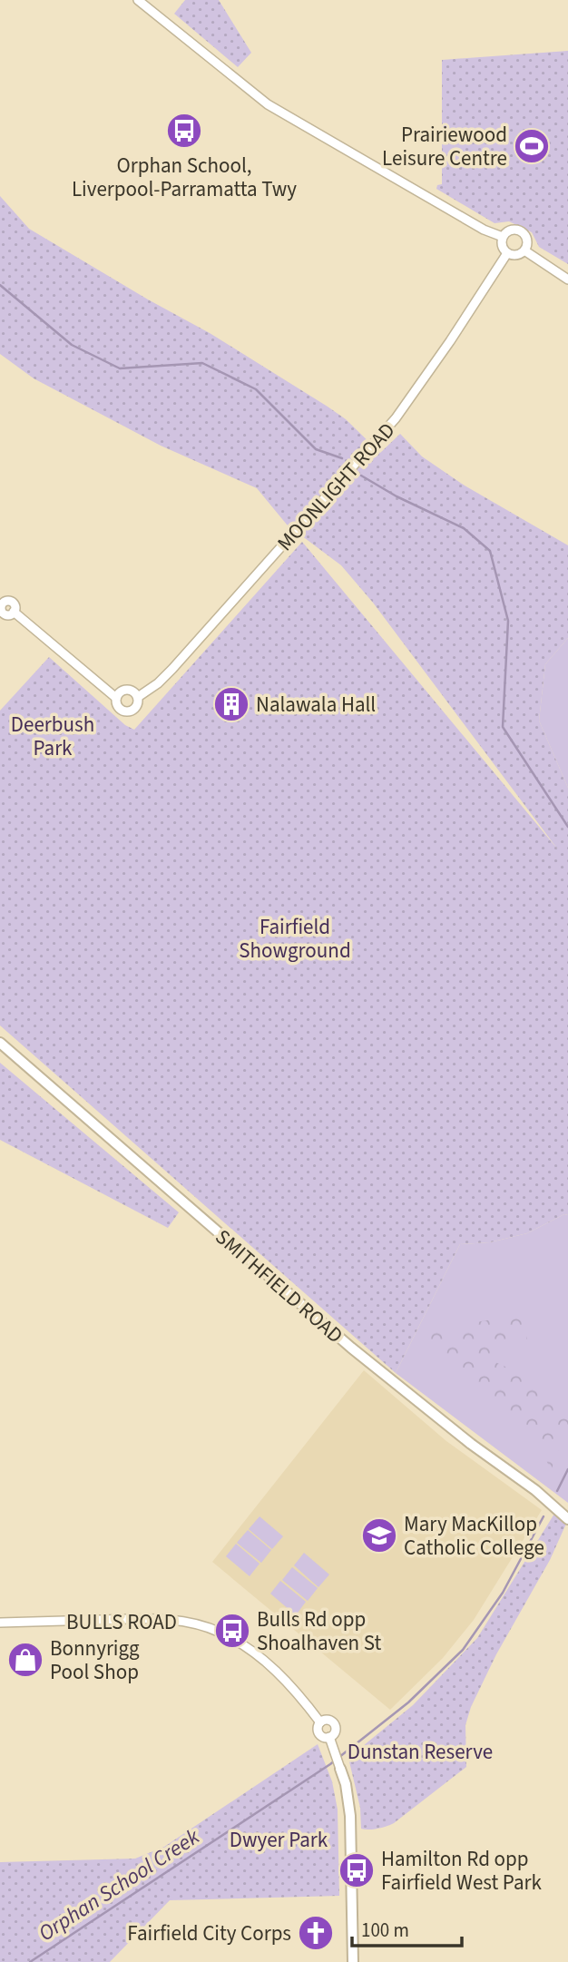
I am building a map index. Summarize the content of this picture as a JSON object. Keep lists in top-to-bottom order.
{
  "streets": {
    "main road": ["SMITHFIELD ROAD"],
    "street": ["MOONLIGHT ROAD", "BULLS ROAD"]
  },
  "water": ["Orphan School Creek"],
  "parks": [
    "Deerbush Park",
    "Fairfield Showground",
    "Dunstan Reserve",
    "Dwyer Park"
  ],
  "places": {
    "bus stop": ["Orphan School, Liverpool-Parramatta Twy", "Bulls Rd opp Shoalhaven St", "Hamilton Rd opp Fairfield West Park"],
    "sports": ["Prairiewood Leisure Centre"],
    "building": ["Nalawala Hall"],
    "school or university": ["Mary MacKillop Catholic College"],
    "shop": ["Bonnyrigg Pool Shop"],
    "church": ["Fairfield City Corps"]
  },
  "scale_bar": "100 m"
}
